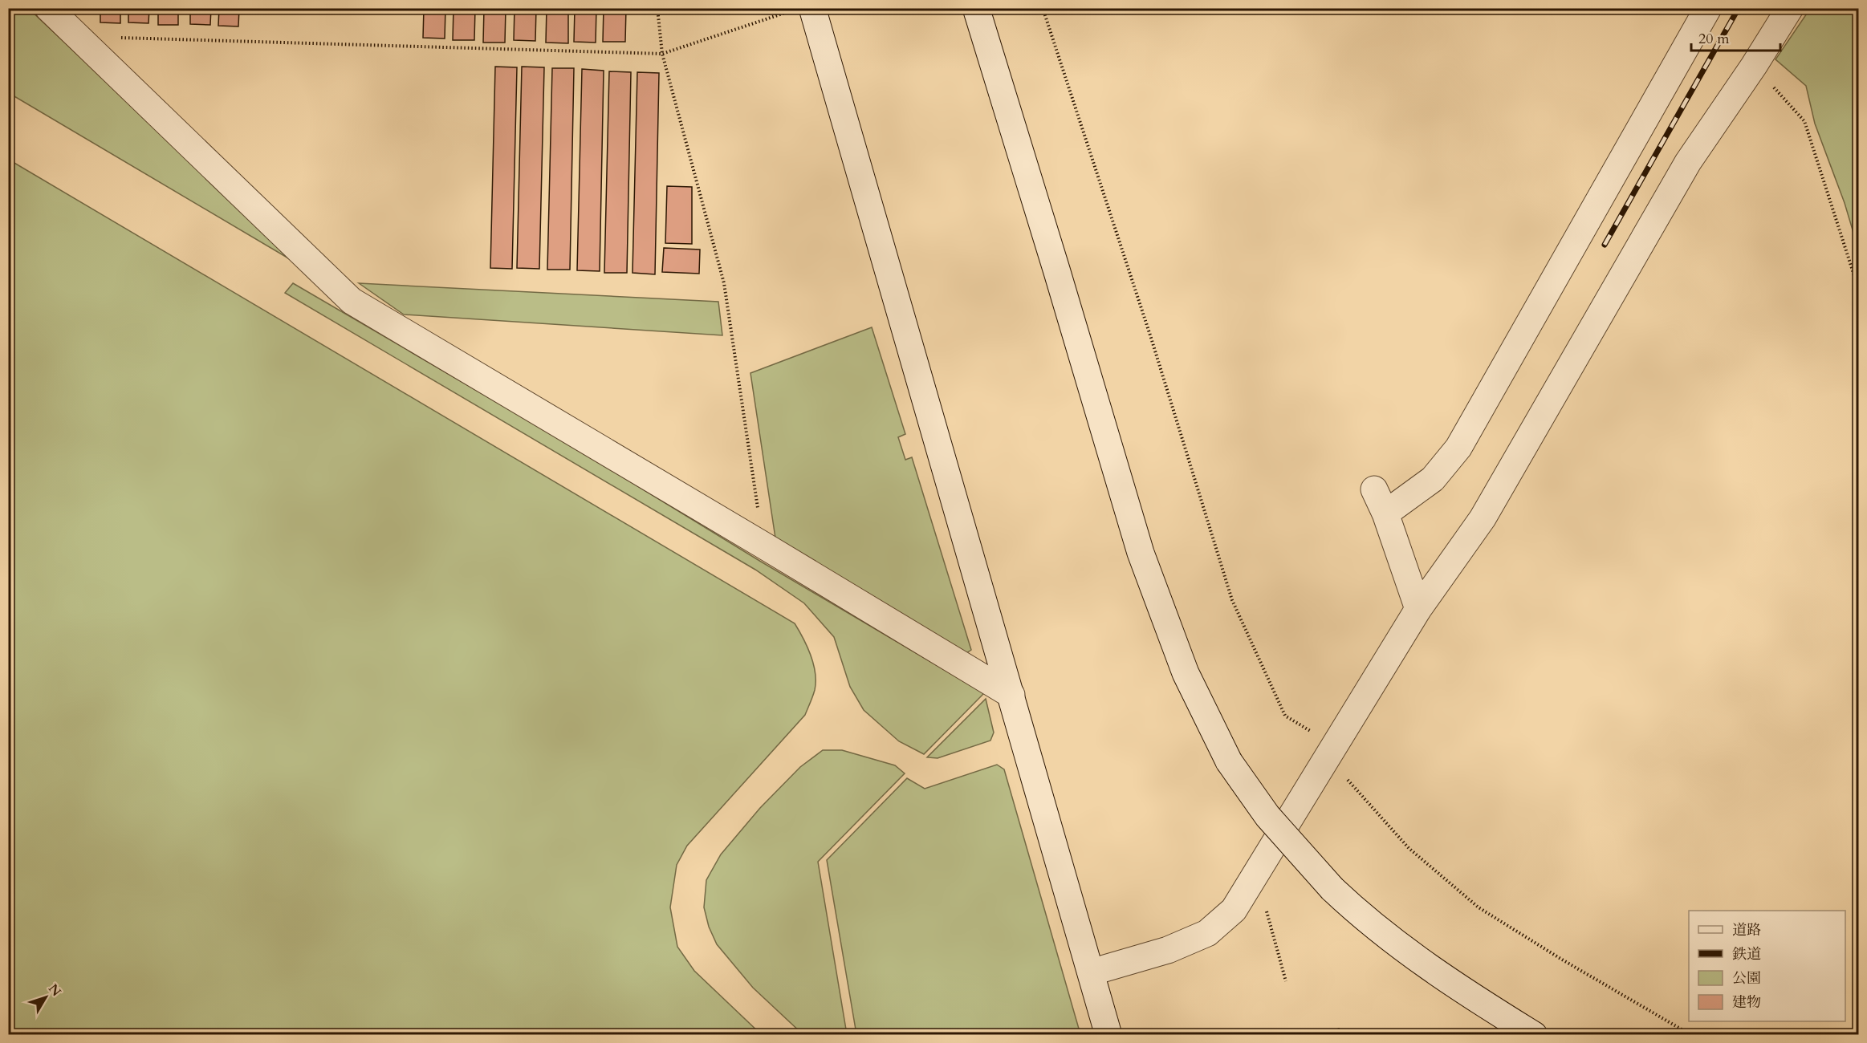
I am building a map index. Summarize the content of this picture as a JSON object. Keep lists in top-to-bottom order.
{
  "legend": [
    "道路",
    "鉄道",
    "公園",
    "建物"
  ],
  "scale_bar": "20 m",
  "north": "top right"
}
